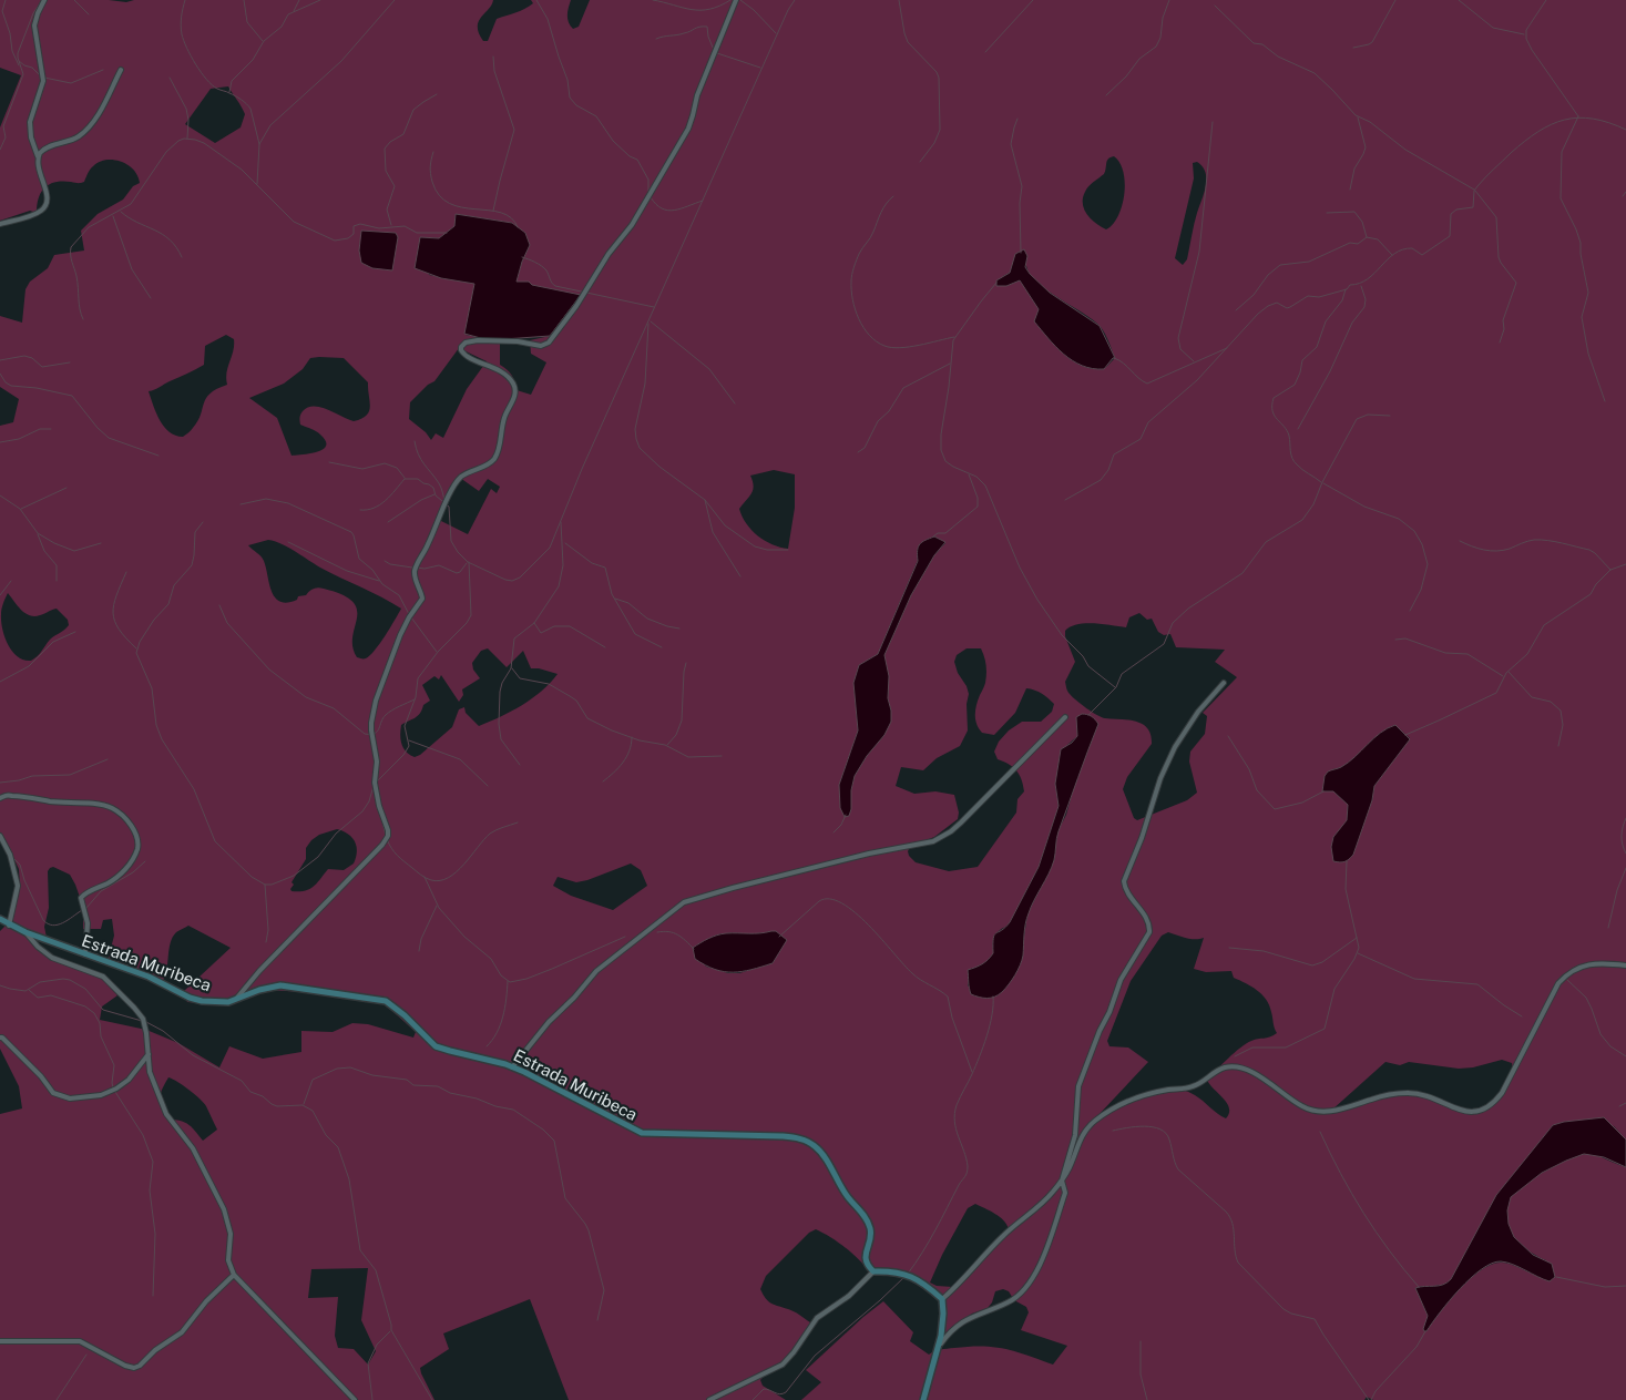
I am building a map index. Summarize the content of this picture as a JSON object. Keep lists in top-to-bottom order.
{
  "streets": {
    "street": ["Estrada Muribeca"]
  }
}
